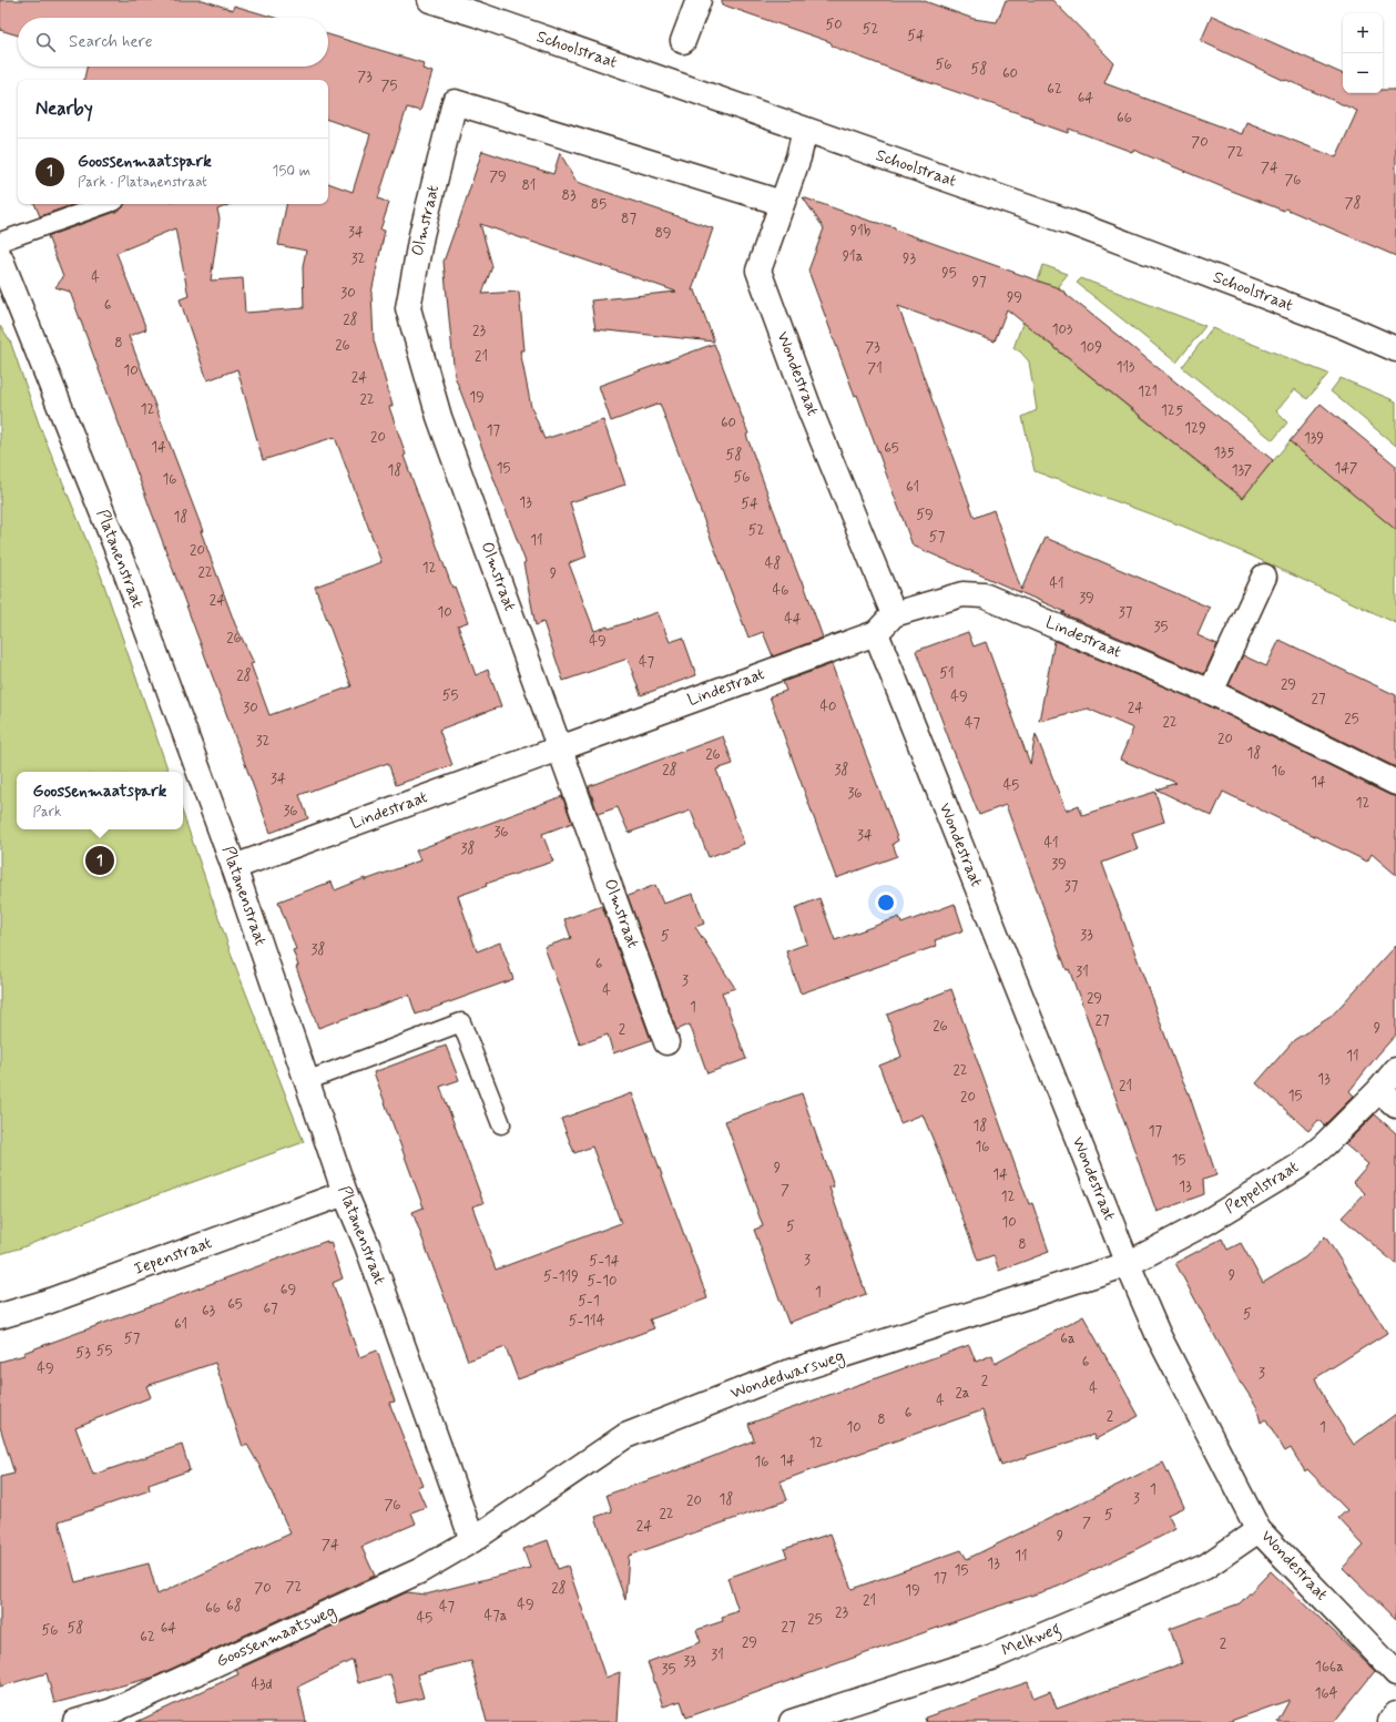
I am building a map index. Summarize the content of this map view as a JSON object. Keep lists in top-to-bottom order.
{
  "streets": {
    "street": [
      "Schoolstraat",
      "Olmstraat",
      "Wondestraat",
      "Platanenstraat",
      "Lindestraat",
      "Peppelstraat",
      "Iepenstraat",
      "Wondedwarsweg",
      "Goossenmaatsweg",
      "Melkweg"
    ]
  },
  "crossings": [
    ["Schoolstraat", "Wondestraat"],
    ["Olmstraat", "Wondestraat"],
    ["Olmstraat", "Lindestraat"],
    ["Wondestraat", "Lindestraat"],
    ["Wondestraat", "Peppelstraat"],
    ["Wondestraat", "Wondedwarsweg"],
    ["Wondestraat", "Melkweg"],
    ["Platanenstraat", "Lindestraat"],
    ["Platanenstraat", "Iepenstraat"],
    ["Platanenstraat", "Wondedwarsweg"],
    ["Platanenstraat", "Goossenmaatsweg"],
    ["Peppelstraat", "Wondedwarsweg"],
    ["Wondedwarsweg", "Goossenmaatsweg"]
  ],
  "house_numbers": [
    "50",
    "52",
    "54",
    "56",
    "58",
    "60",
    "73",
    "75",
    "62",
    "64",
    "66",
    "70",
    "72",
    "74",
    "79",
    "76",
    "81",
    "83",
    "78",
    "85",
    "87",
    "91b",
    "34",
    "89",
    "91a",
    "32",
    "93",
    "95",
    "4",
    "97",
    "30",
    "99",
    "6",
    "28",
    "103",
    "23",
    "8",
    "26",
    "73",
    "109",
    "21",
    "113",
    "71",
    "10",
    "24",
    "121",
    "19",
    "22",
    "12",
    "125",
    "60",
    "129",
    "17",
    "20",
    "139",
    "14",
    "65",
    "135",
    "58",
    "15",
    "147",
    "18",
    "137",
    "56",
    "16",
    "61",
    "13",
    "54",
    "59",
    "18",
    "52",
    "57",
    "11",
    "20",
    "48",
    "12",
    "22",
    "9",
    "41",
    "46",
    "39",
    "24",
    "10",
    "37",
    "44",
    "35",
    "26",
    "49",
    "47",
    "51",
    "28",
    "29",
    "55",
    "49",
    "27",
    "40",
    "30",
    "24",
    "25",
    "22",
    "47",
    "20",
    "32",
    "18",
    "26",
    "28",
    "38",
    "16",
    "34",
    "14",
    "45",
    "36",
    "12",
    "36",
    "36",
    "34",
    "41",
    "38",
    "39",
    "37",
    "33",
    "5",
    "38",
    "6",
    "31",
    "3",
    "4",
    "29",
    "1",
    "27",
    "26",
    "9",
    "2",
    "11",
    "22",
    "13",
    "21",
    "15",
    "20",
    "18",
    "17",
    "16",
    "15",
    "9",
    "14",
    "13",
    "7",
    "12",
    "10",
    "5",
    "8",
    "3",
    "5-14",
    "9",
    "5-119",
    "5-10",
    "69",
    "1",
    "5-1",
    "65",
    "67",
    "63",
    "5",
    "5-114",
    "61",
    "57",
    "6a",
    "55",
    "53",
    "6",
    "49",
    "3",
    "2",
    "4",
    "2a",
    "4",
    "6",
    "2",
    "8",
    "10",
    "1",
    "12",
    "14",
    "16",
    "1",
    "3",
    "18",
    "20",
    "76",
    "22",
    "5",
    "7",
    "24",
    "9",
    "74",
    "11",
    "13",
    "15",
    "17",
    "72",
    "70",
    "28",
    "19",
    "21",
    "49",
    "68",
    "47",
    "66",
    "23",
    "47a",
    "45",
    "25",
    "27",
    "58",
    "64",
    "56",
    "62",
    "29",
    "2",
    "31",
    "33",
    "166a",
    "35",
    "43d",
    "164"
  ],
  "page": {
    "map_buttons": ["+", "−"],
    "search": "Search here",
    "heading": "Nearby",
    "list": [
      {
        "mark": "1",
        "name": "Goossenmaatspark",
        "note": "Park · Platanenstraat",
        "value": "150 m"
      }
    ],
    "popup": ["Goossenmaatspark", "Park"],
    "pins": "1"
  }
}
